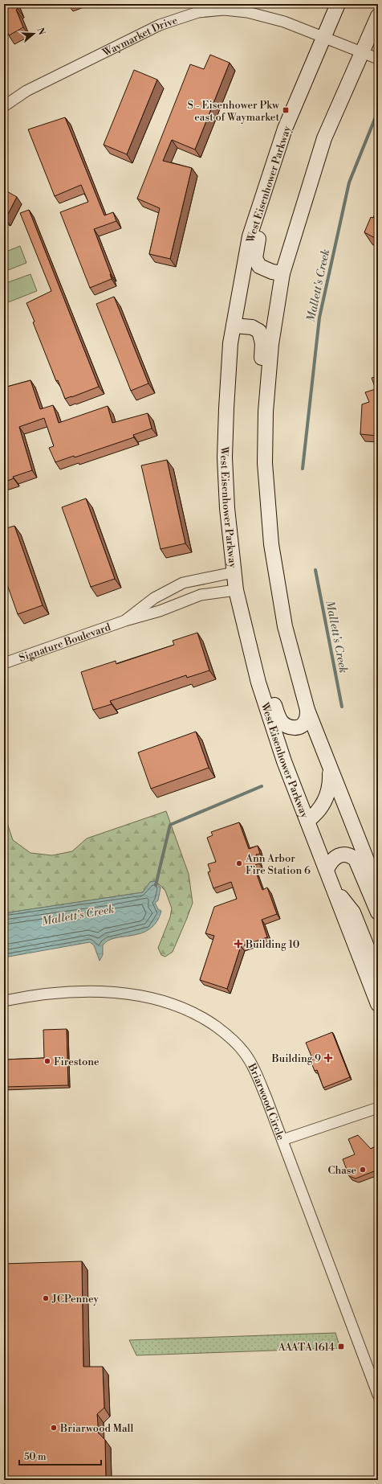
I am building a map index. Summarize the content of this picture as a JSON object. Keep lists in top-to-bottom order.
{
  "streets": {
    "main road": ["West Eisenhower Parkway"],
    "street": ["Waymarket Drive", "Signature Boulevard", "Briarwood Circle"]
  },
  "crossings": [
    ["Waymarket Drive", "West Eisenhower Parkway"],
    ["West Eisenhower Parkway", "Signature Boulevard"]
  ],
  "water": ["Mallett's Creek"],
  "places": {
    "transit": ["S - Eisenhower Pkw east of Waymarket", "AAATA 1614"],
    "other": [
      "Ann Arbor Fire Station 6",
      "Firestone",
      "Chase",
      "JCPenney",
      "Briarwood Mall"
    ],
    "health": ["Building 10", "Building 9"]
  },
  "scale_bar": "50 m",
  "north": "right"
}
